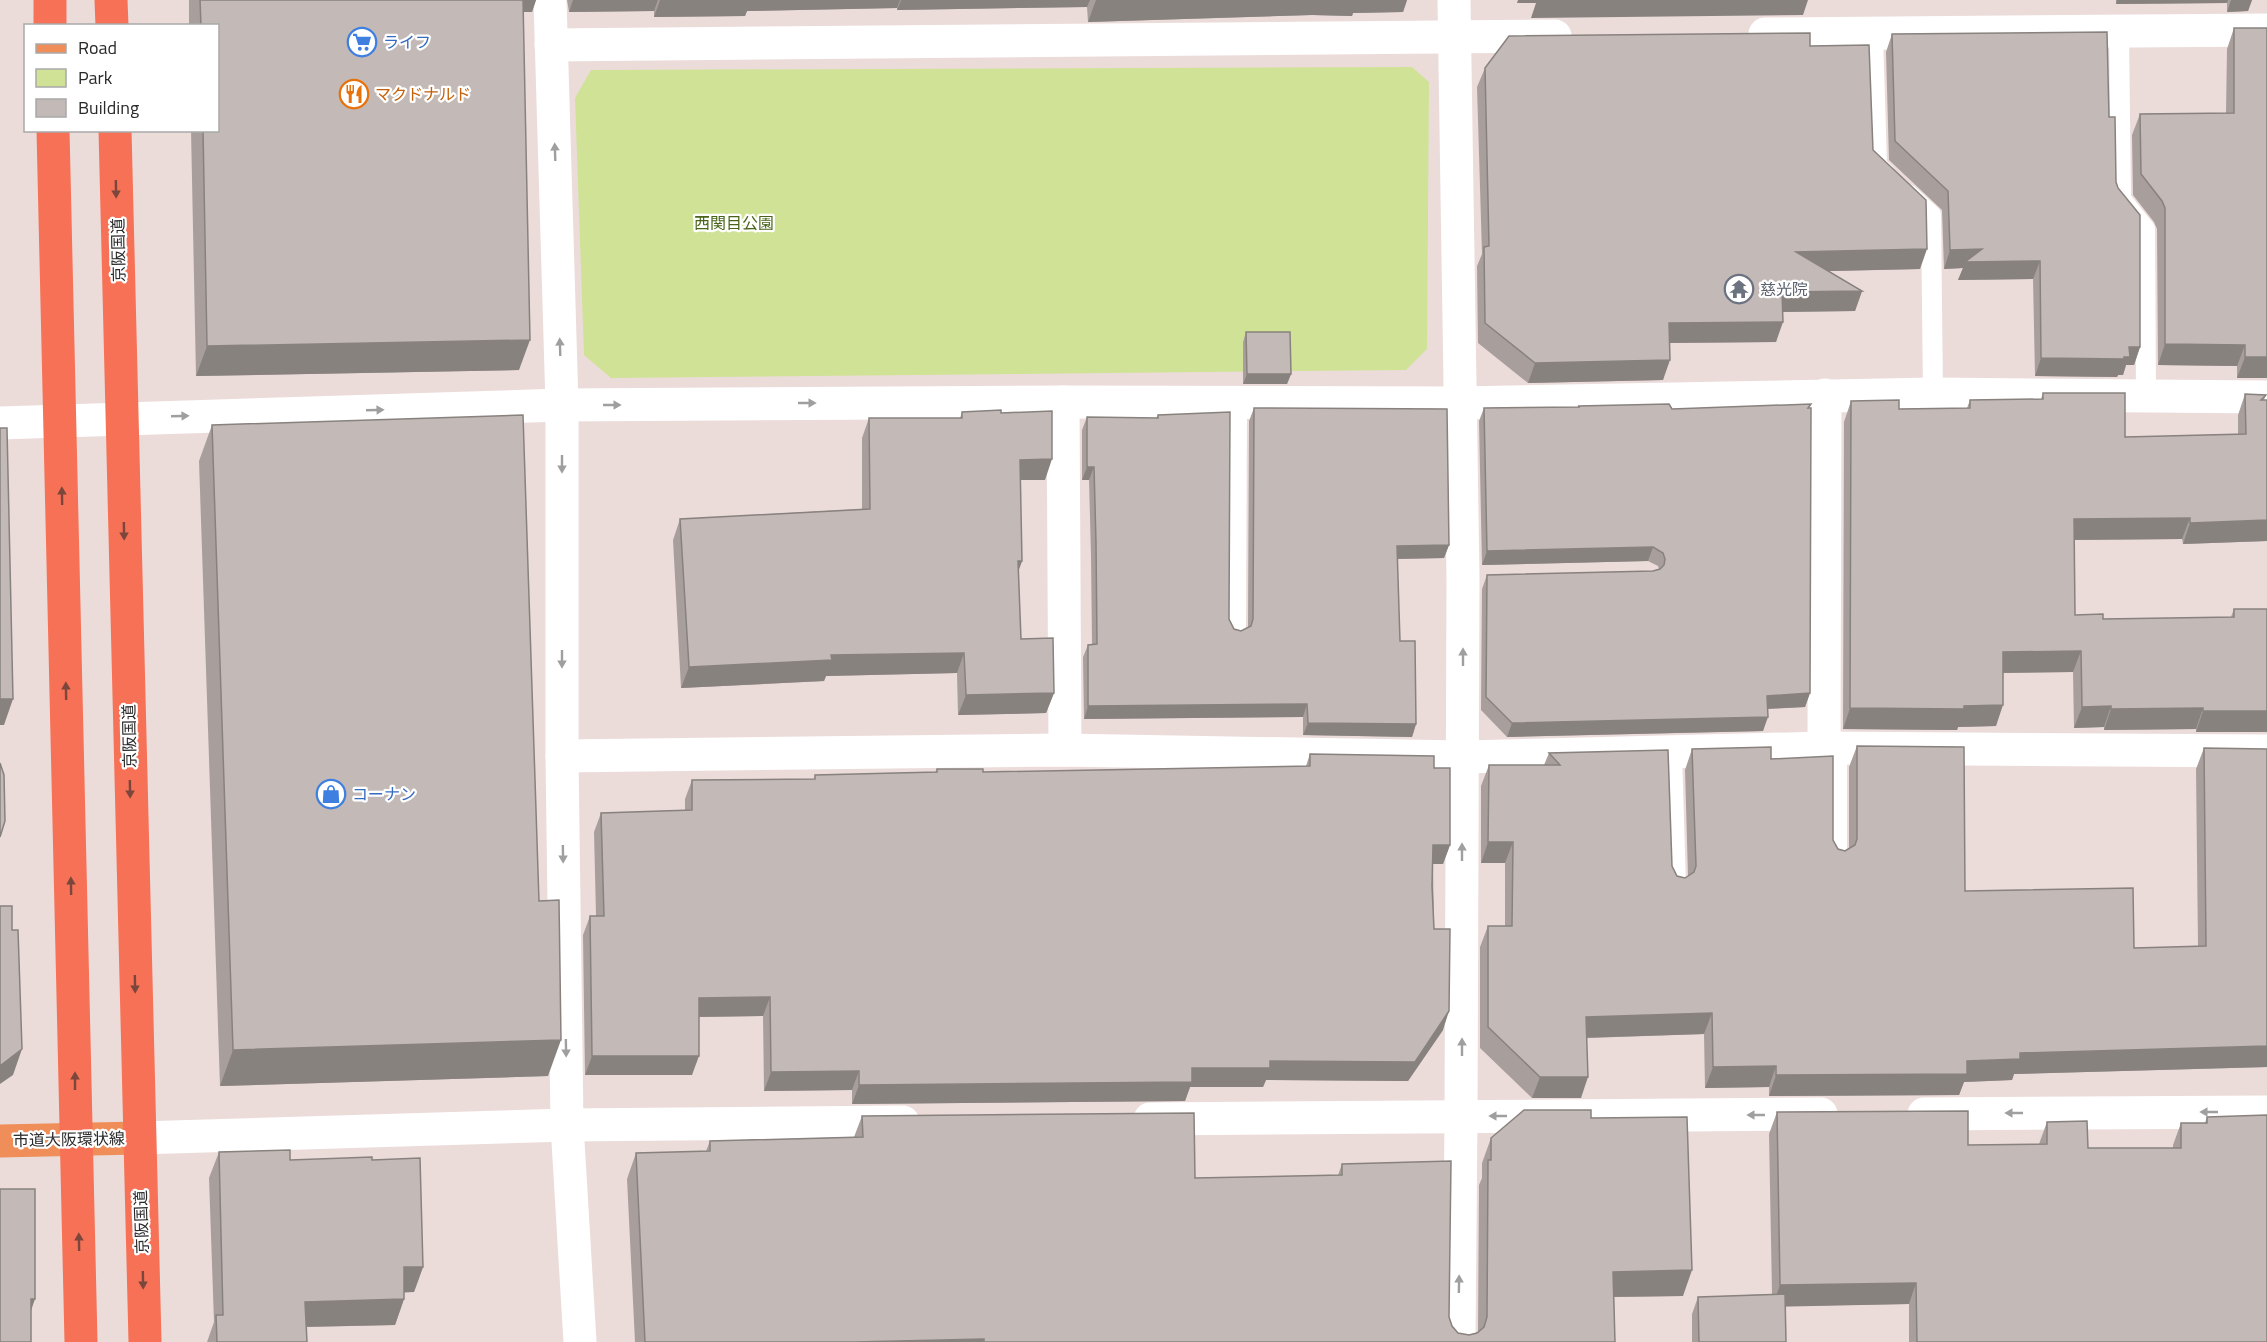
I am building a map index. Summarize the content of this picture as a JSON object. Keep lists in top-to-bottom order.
{
  "streets": {
    "highway": ["京阪国道"],
    "main road": ["市道大阪環状線"]
  },
  "crossings": [
    ["京阪国道", "市道大阪環状線"]
  ],
  "parks": ["西関目公園"],
  "places": {
    "supermarket": ["ライフ"],
    "restaurant": ["マクドナルド"],
    "temple": ["慈光院"],
    "shop": ["コーナン"]
  },
  "legend": ["Road", "Park", "Building"]
}
